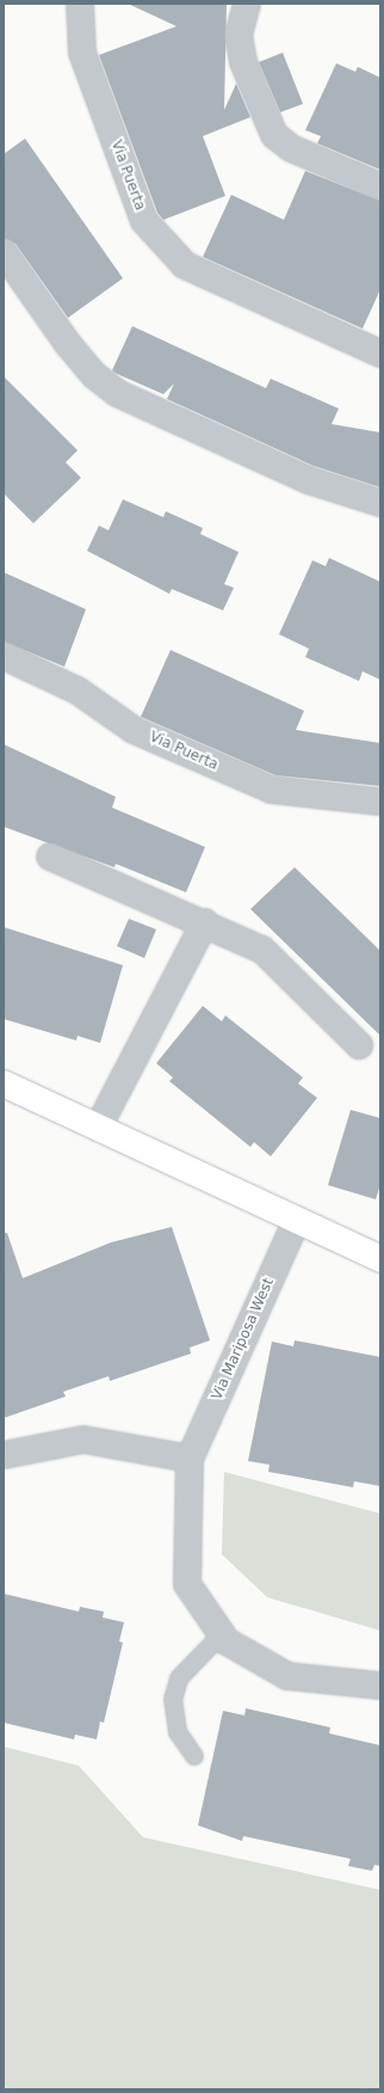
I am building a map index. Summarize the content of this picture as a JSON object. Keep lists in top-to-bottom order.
{
  "streets": {
    "street": ["Via Puerta", "Via Mariposa West"]
  }
}
